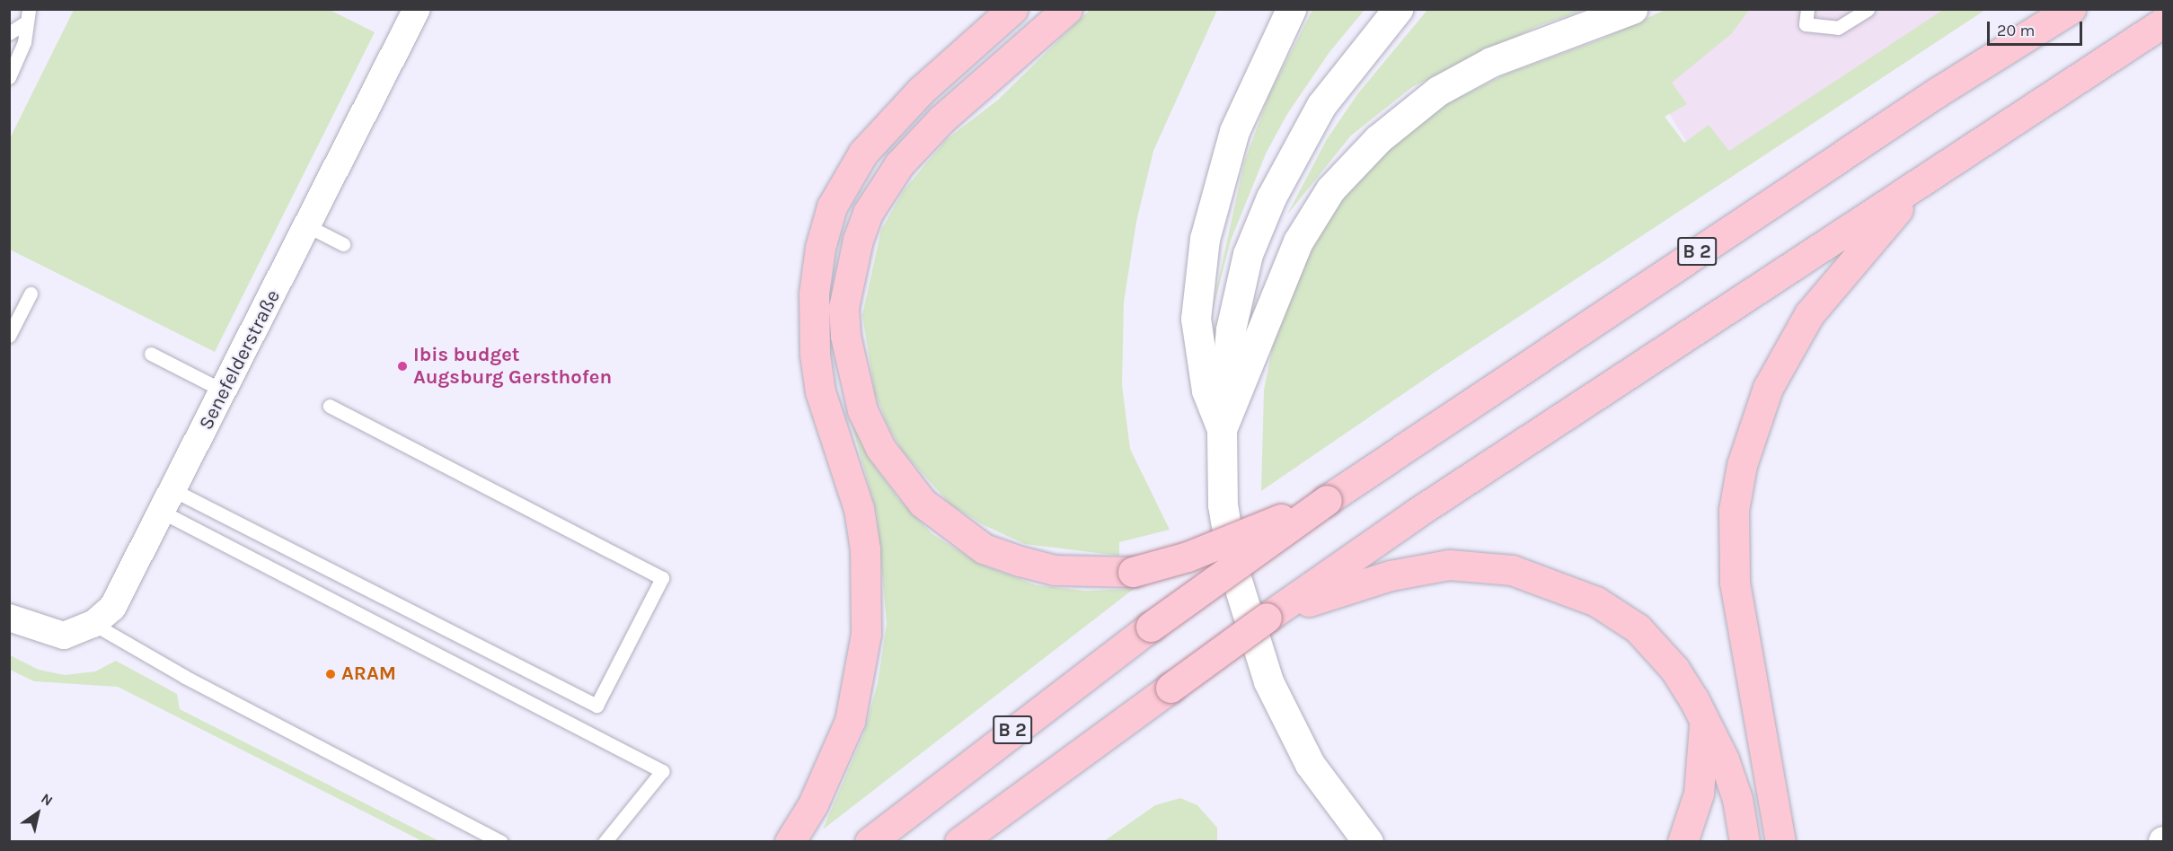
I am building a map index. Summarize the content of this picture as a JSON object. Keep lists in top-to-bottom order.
{
  "streets": {
    "highway": ["B 2"],
    "street": ["Senefelderstraße"]
  },
  "places": ["Ibis budget Augsburg Gersthofen", "ARAM"],
  "scale_bar": "20 m",
  "north": "top right"
}
